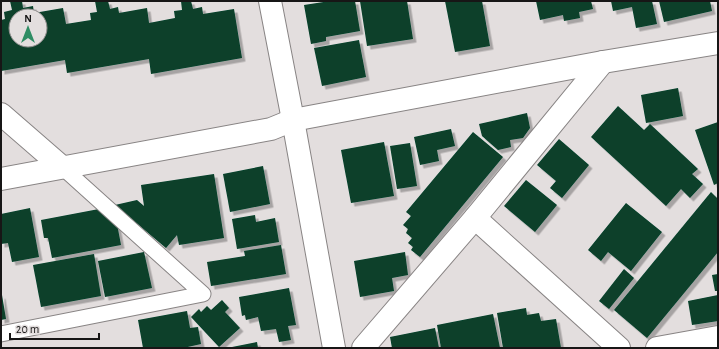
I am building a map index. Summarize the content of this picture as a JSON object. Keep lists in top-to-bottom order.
{
  "scale_bar": "20 m",
  "north": "top"
}
